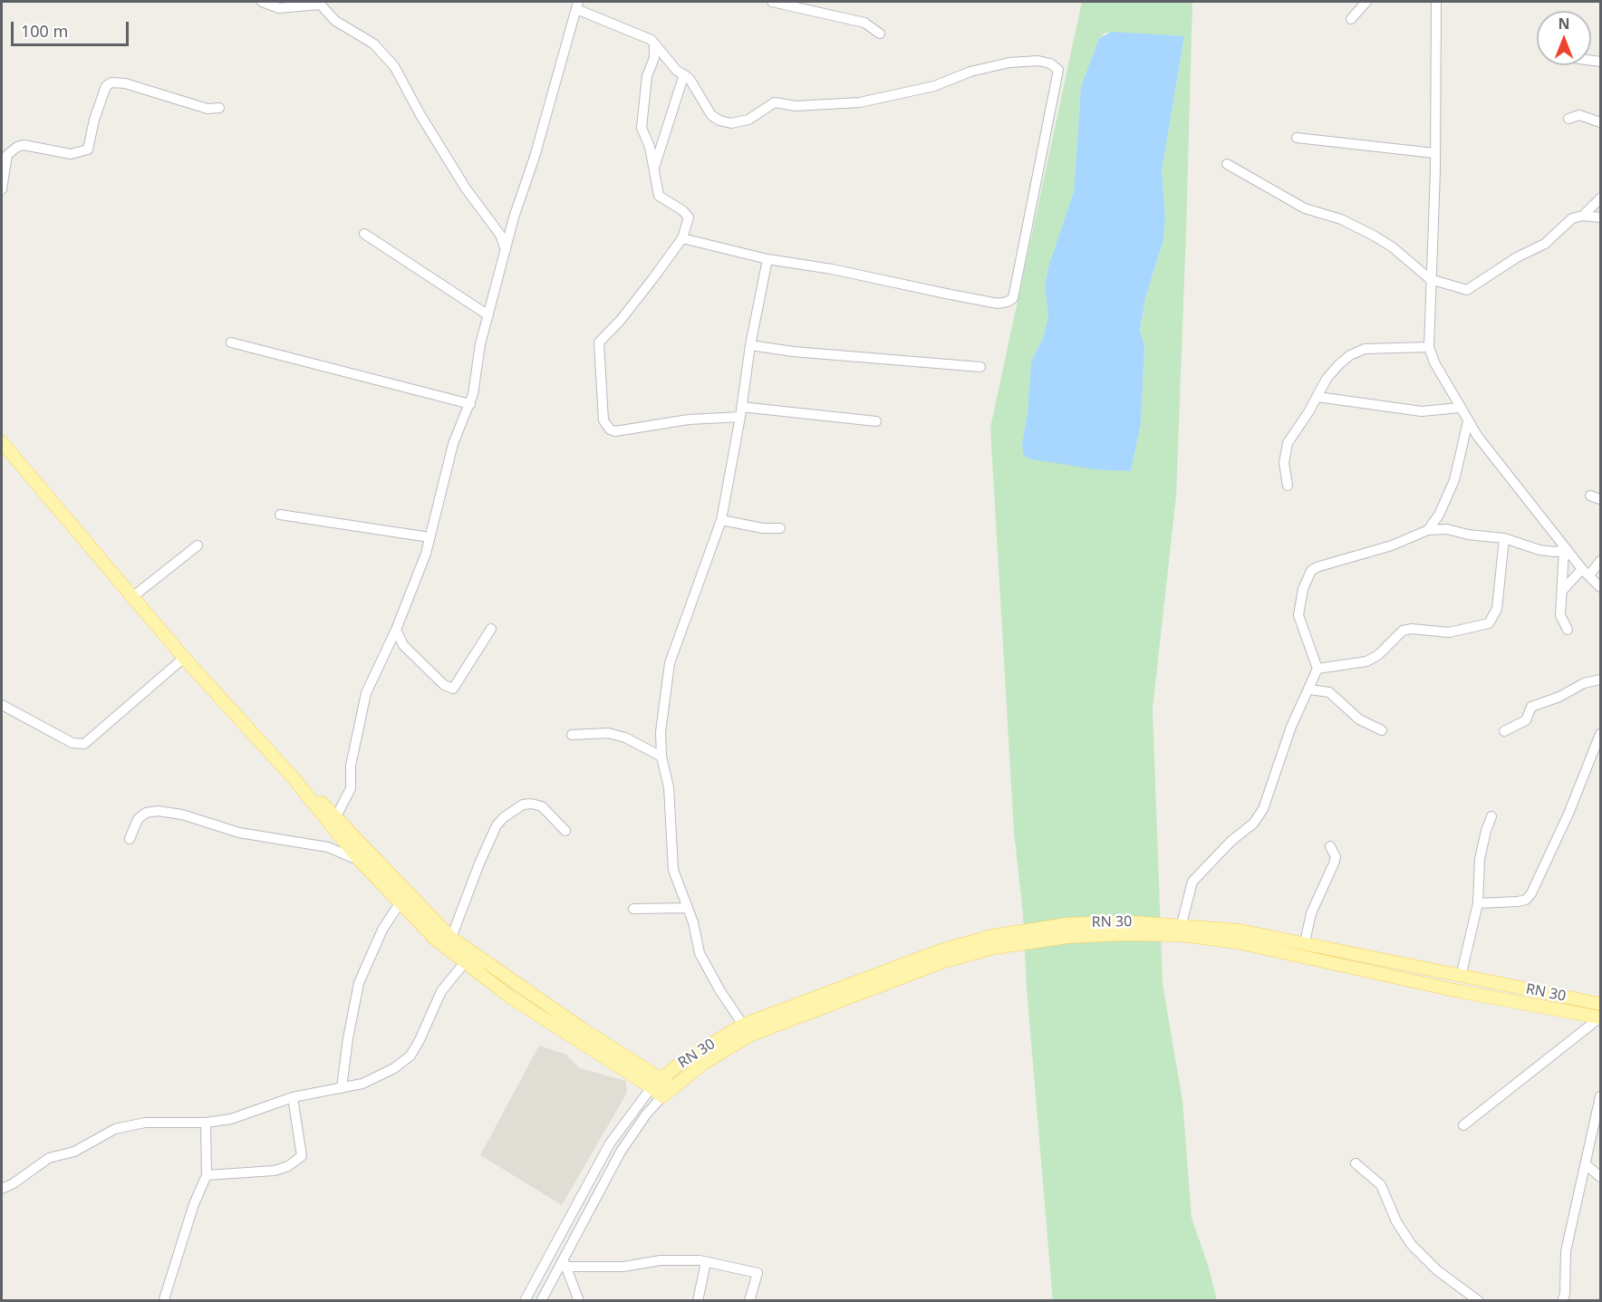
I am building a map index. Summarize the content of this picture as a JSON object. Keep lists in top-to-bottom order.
{
  "streets": {
    "main road": ["RN 30"]
  },
  "scale_bar": "100 m",
  "north": "top"
}
